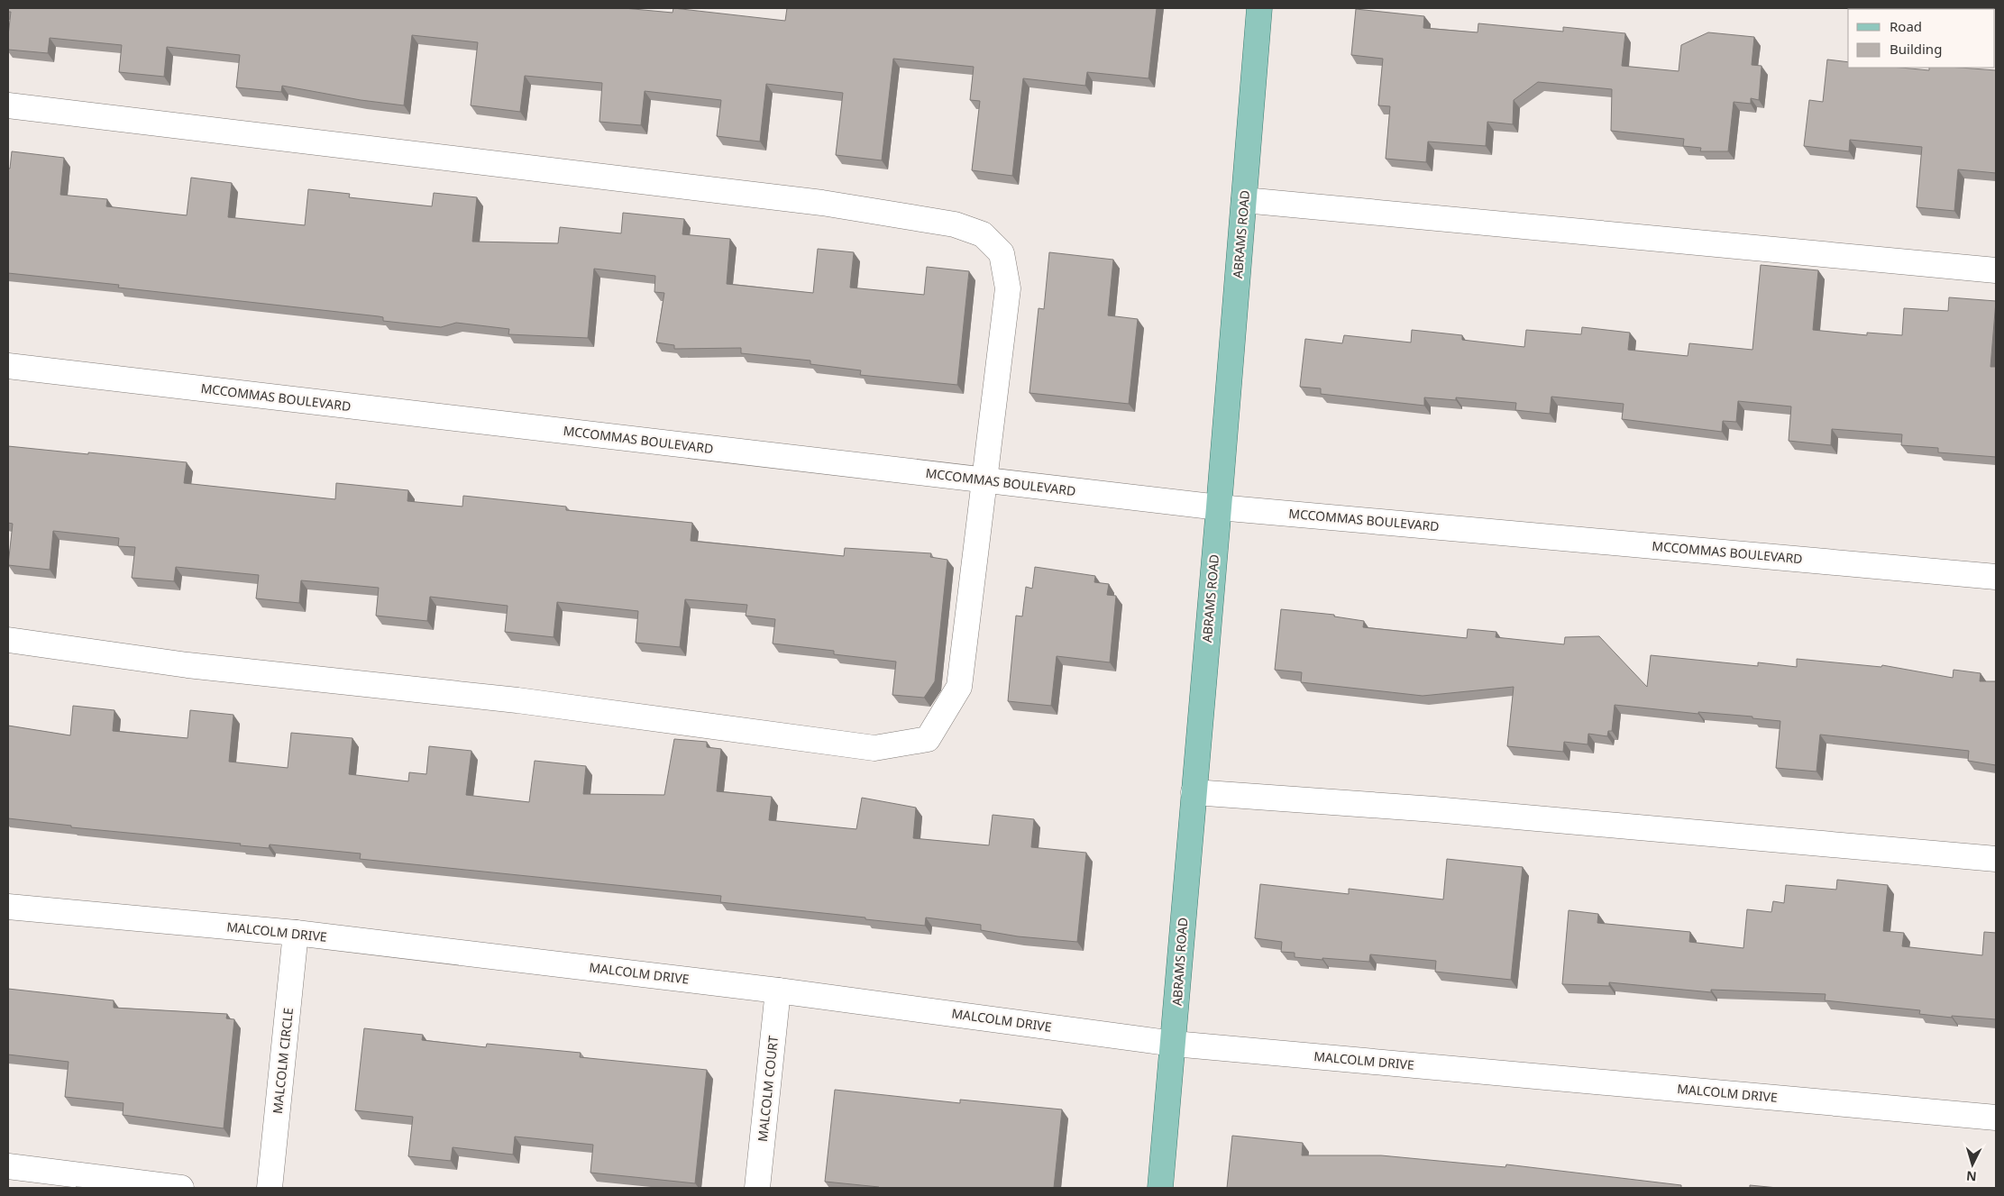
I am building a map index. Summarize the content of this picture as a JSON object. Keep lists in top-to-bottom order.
{
  "streets": {
    "main road": ["ABRAMS ROAD"],
    "street": [
      "MCCOMMAS BOULEVARD",
      "MALCOLM DRIVE",
      "MALCOLM CIRCLE",
      "MALCOLM COURT"
    ]
  },
  "crossings": [
    ["ABRAMS ROAD", "MCCOMMAS BOULEVARD"],
    ["ABRAMS ROAD", "MALCOLM DRIVE"],
    ["MALCOLM DRIVE", "MALCOLM CIRCLE"],
    ["MALCOLM DRIVE", "MALCOLM COURT"]
  ],
  "legend": ["Road", "Building"],
  "north": "bottom"
}
